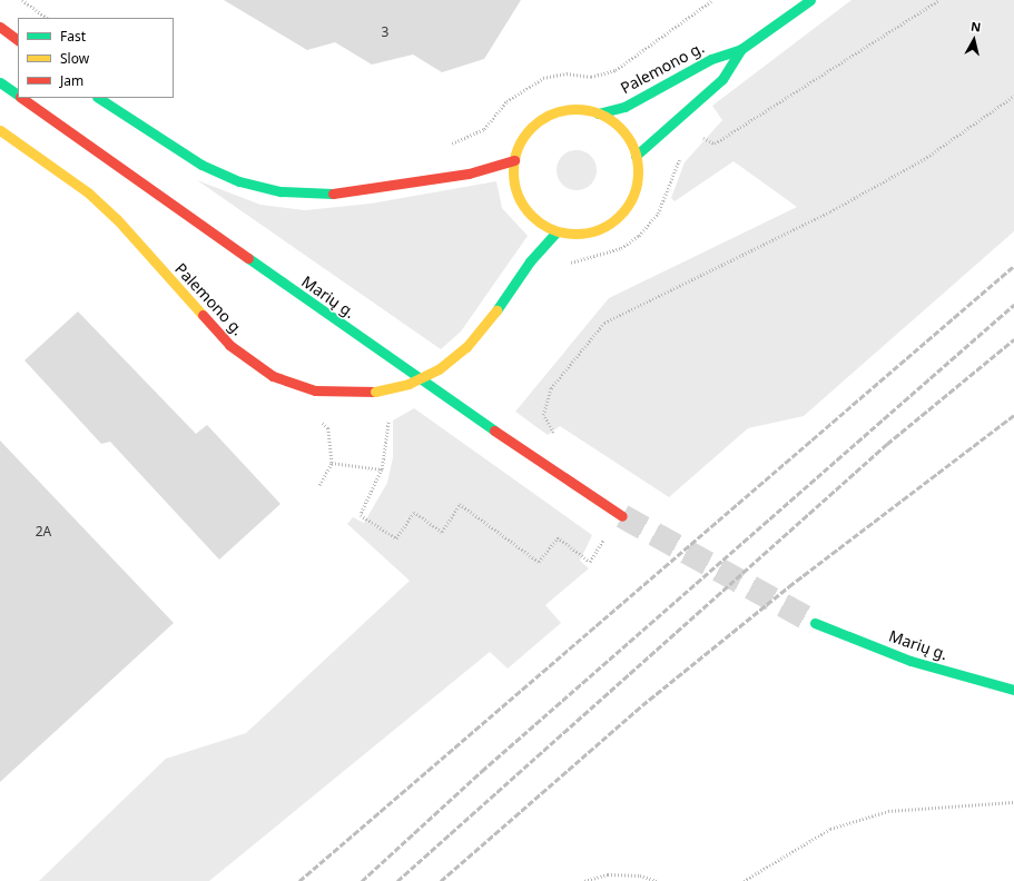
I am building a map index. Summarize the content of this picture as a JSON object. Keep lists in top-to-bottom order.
{
  "streets": {
    "street": ["Palemono g.", "Marių g."]
  },
  "house_numbers": ["3", "2A"],
  "legend": ["Fast", "Slow", "Jam"],
  "north": "top"
}
